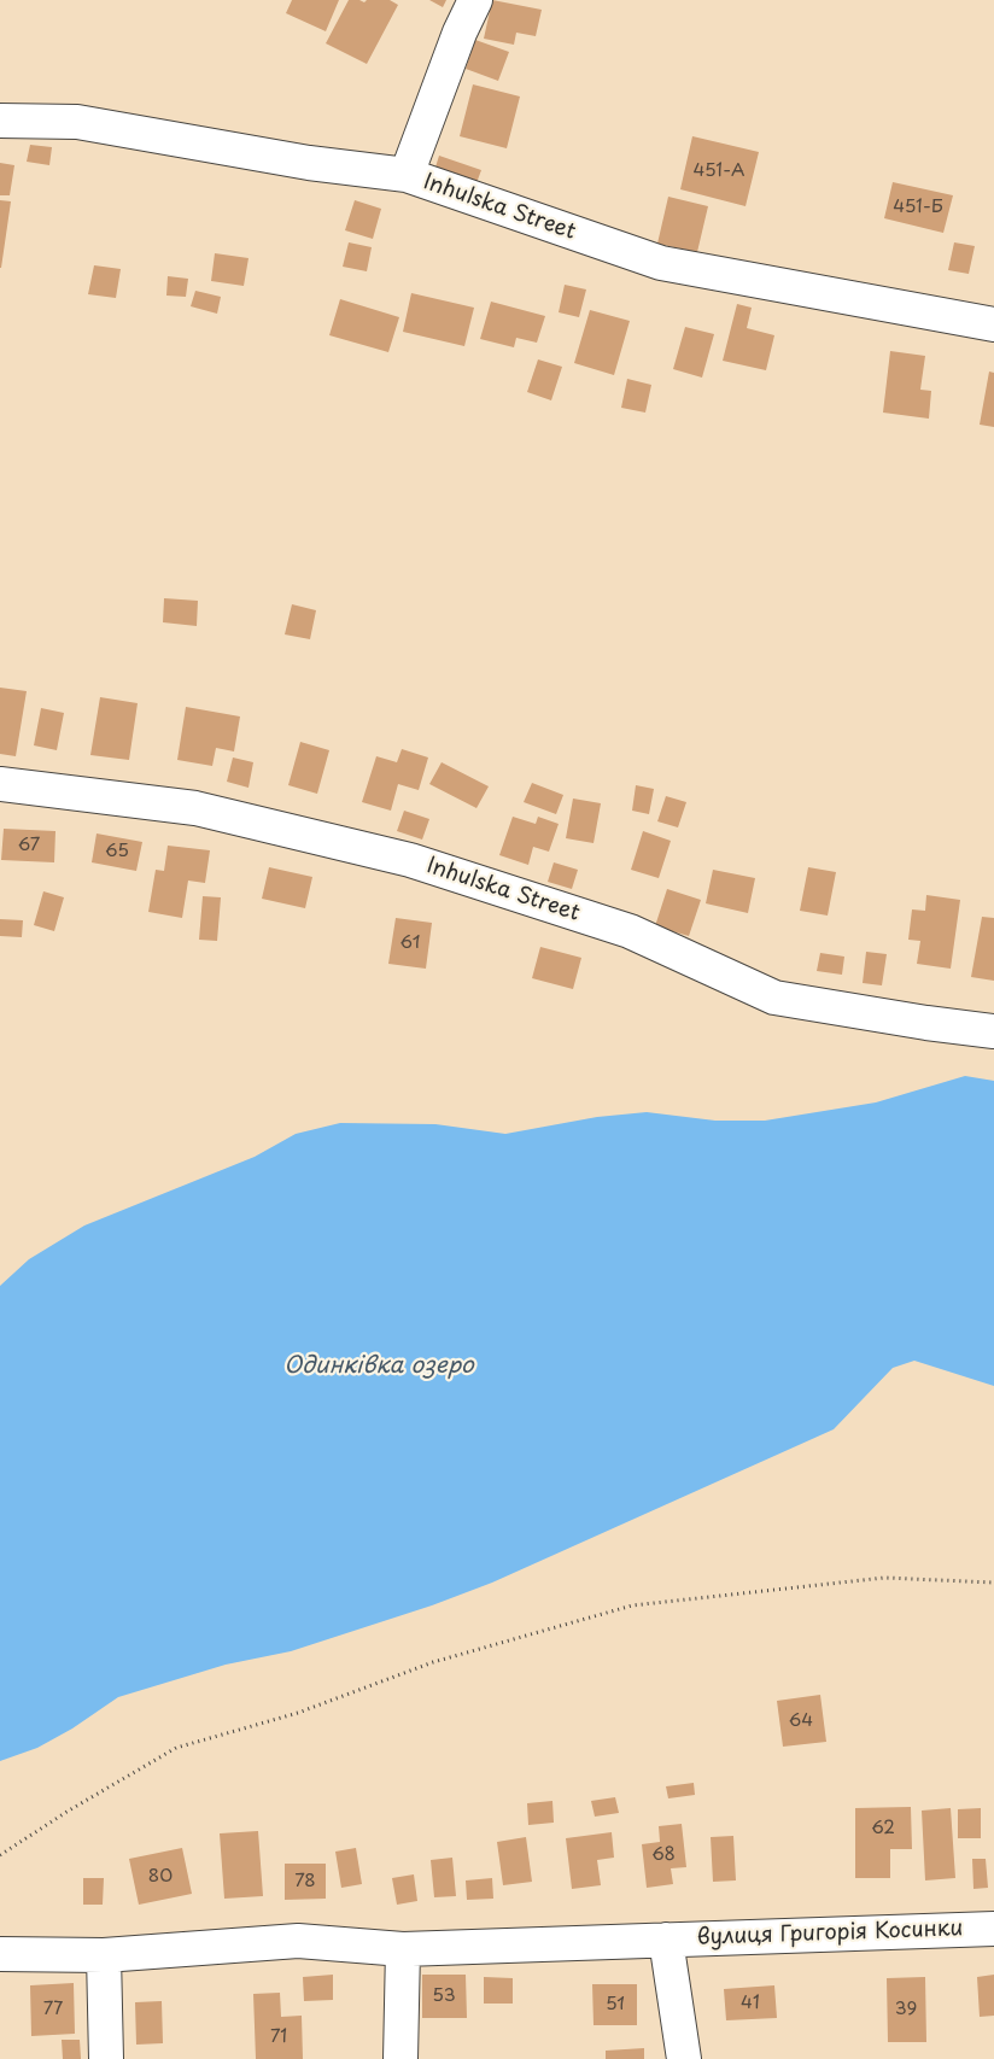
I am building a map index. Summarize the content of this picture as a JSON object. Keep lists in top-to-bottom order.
{
  "streets": {
    "street": ["Inhulska Street", "вулиця Григорія Косинки"]
  },
  "water": ["Одинківка озеро"],
  "house_numbers": [
    "451-А",
    "451-Б",
    "67",
    "65",
    "61",
    "64",
    "62",
    "68",
    "80",
    "78",
    "53",
    "41",
    "51",
    "77",
    "39",
    "71"
  ]
}
